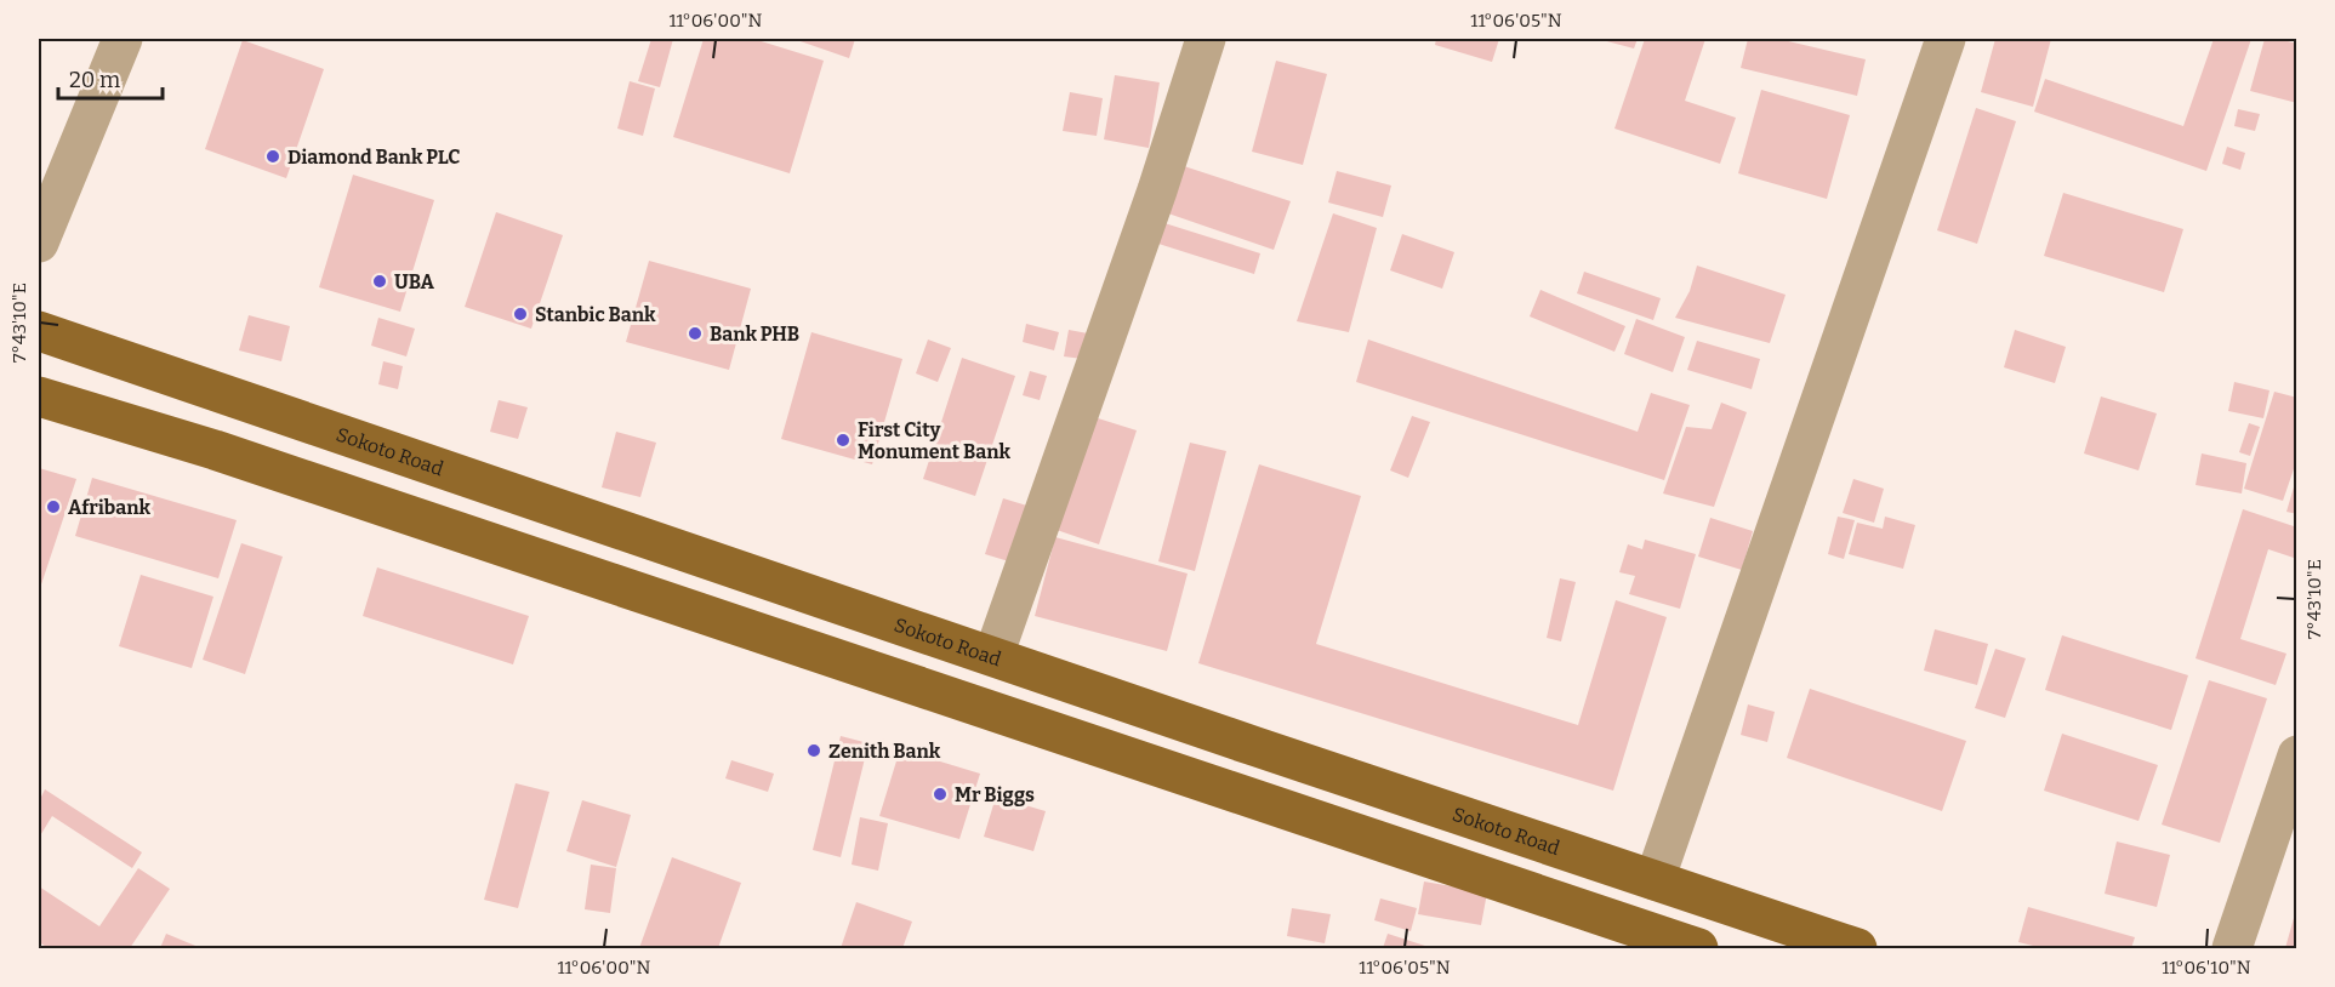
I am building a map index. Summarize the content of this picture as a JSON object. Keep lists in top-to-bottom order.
{
  "streets": {
    "main road": ["Sokoto Road"]
  },
  "places": [
    "Diamond Bank PLC",
    "UBA",
    "Stanbic Bank",
    "Bank PHB",
    "First City Monument Bank",
    "Afribank",
    "Zenith Bank",
    "Mr Biggs"
  ],
  "scale_bar": "20 m",
  "coordinates": [
    "11°06'00\"N",
    "11°06'05\"N",
    "7°43'10\"E",
    "11°06'10\"N"
  ]
}
